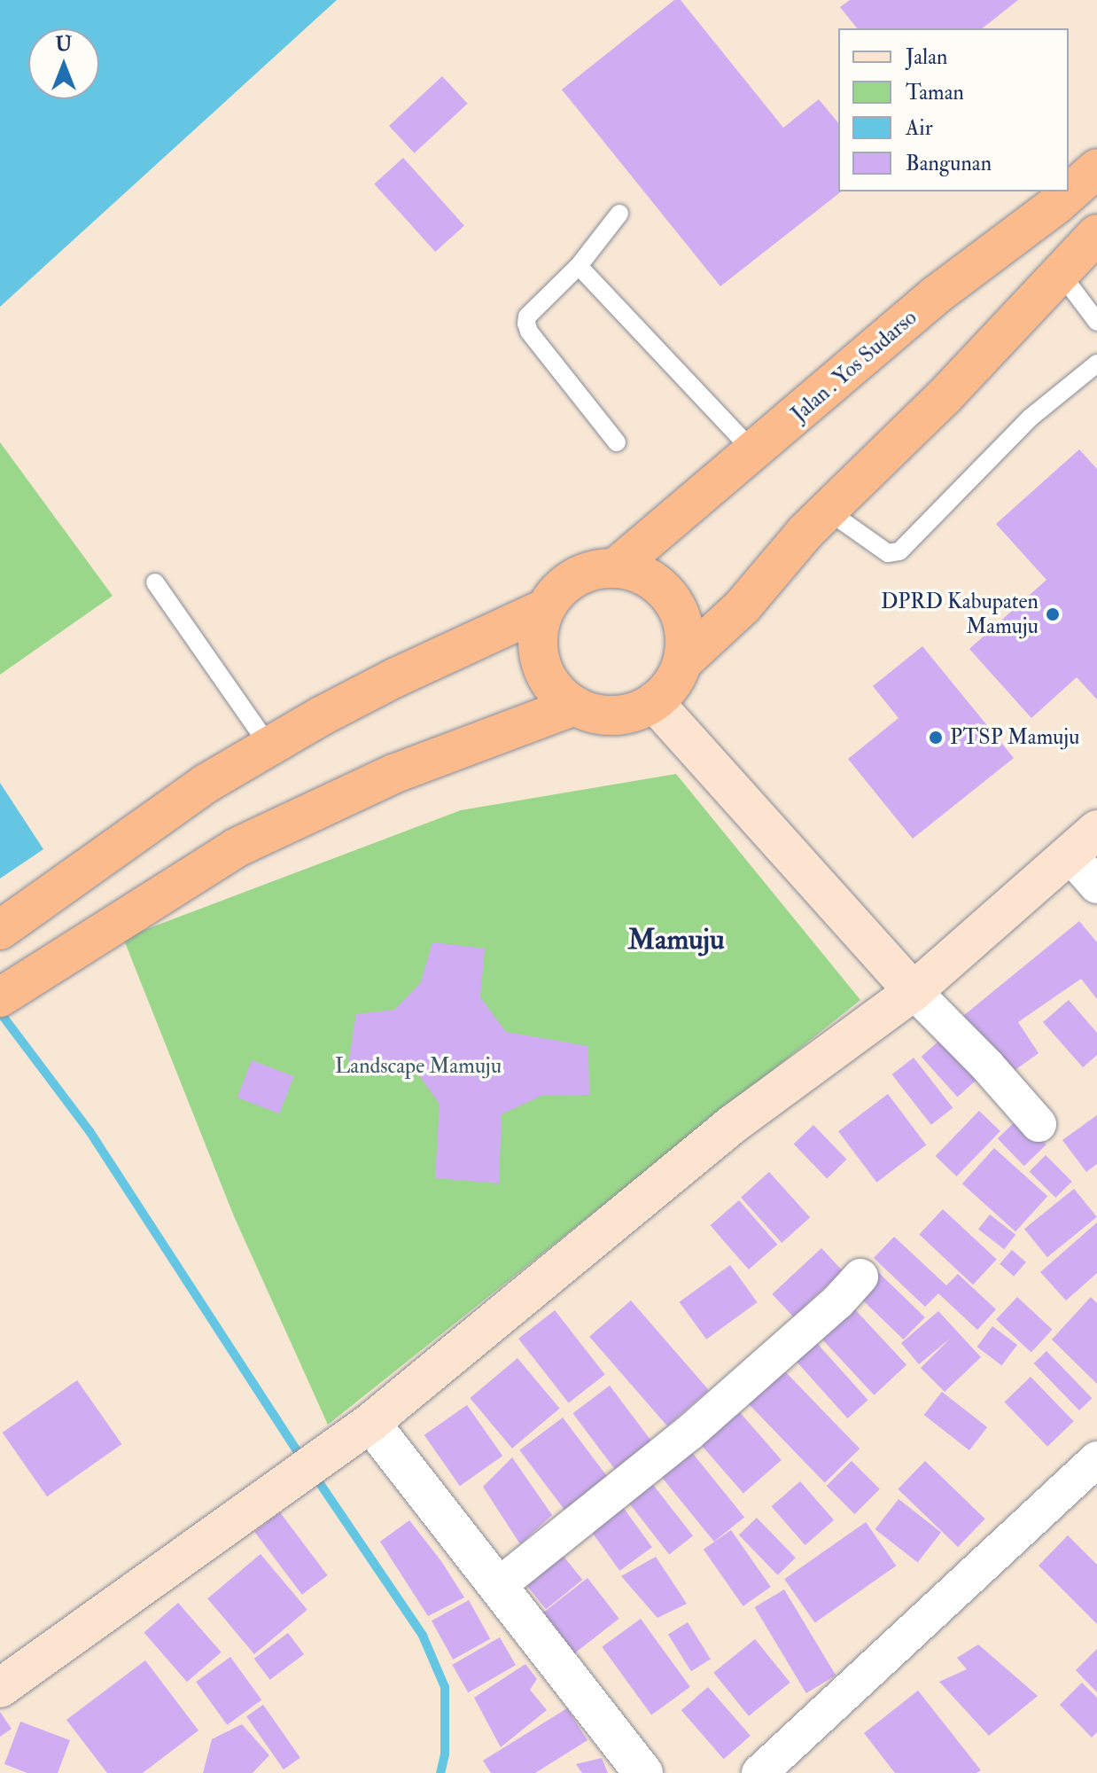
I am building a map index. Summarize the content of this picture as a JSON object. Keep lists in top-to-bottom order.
{
  "streets": {
    "highway": ["Jalan . Yos Sudarso"]
  },
  "districts": ["Mamuju"],
  "parks": ["Landscape Mamuju"],
  "places": ["DPRD Kabupaten Mamuju", "PTSP Mamuju"],
  "legend": [
    "Jalan",
    "Taman",
    "Air",
    "Bangunan"
  ],
  "north": "top"
}
